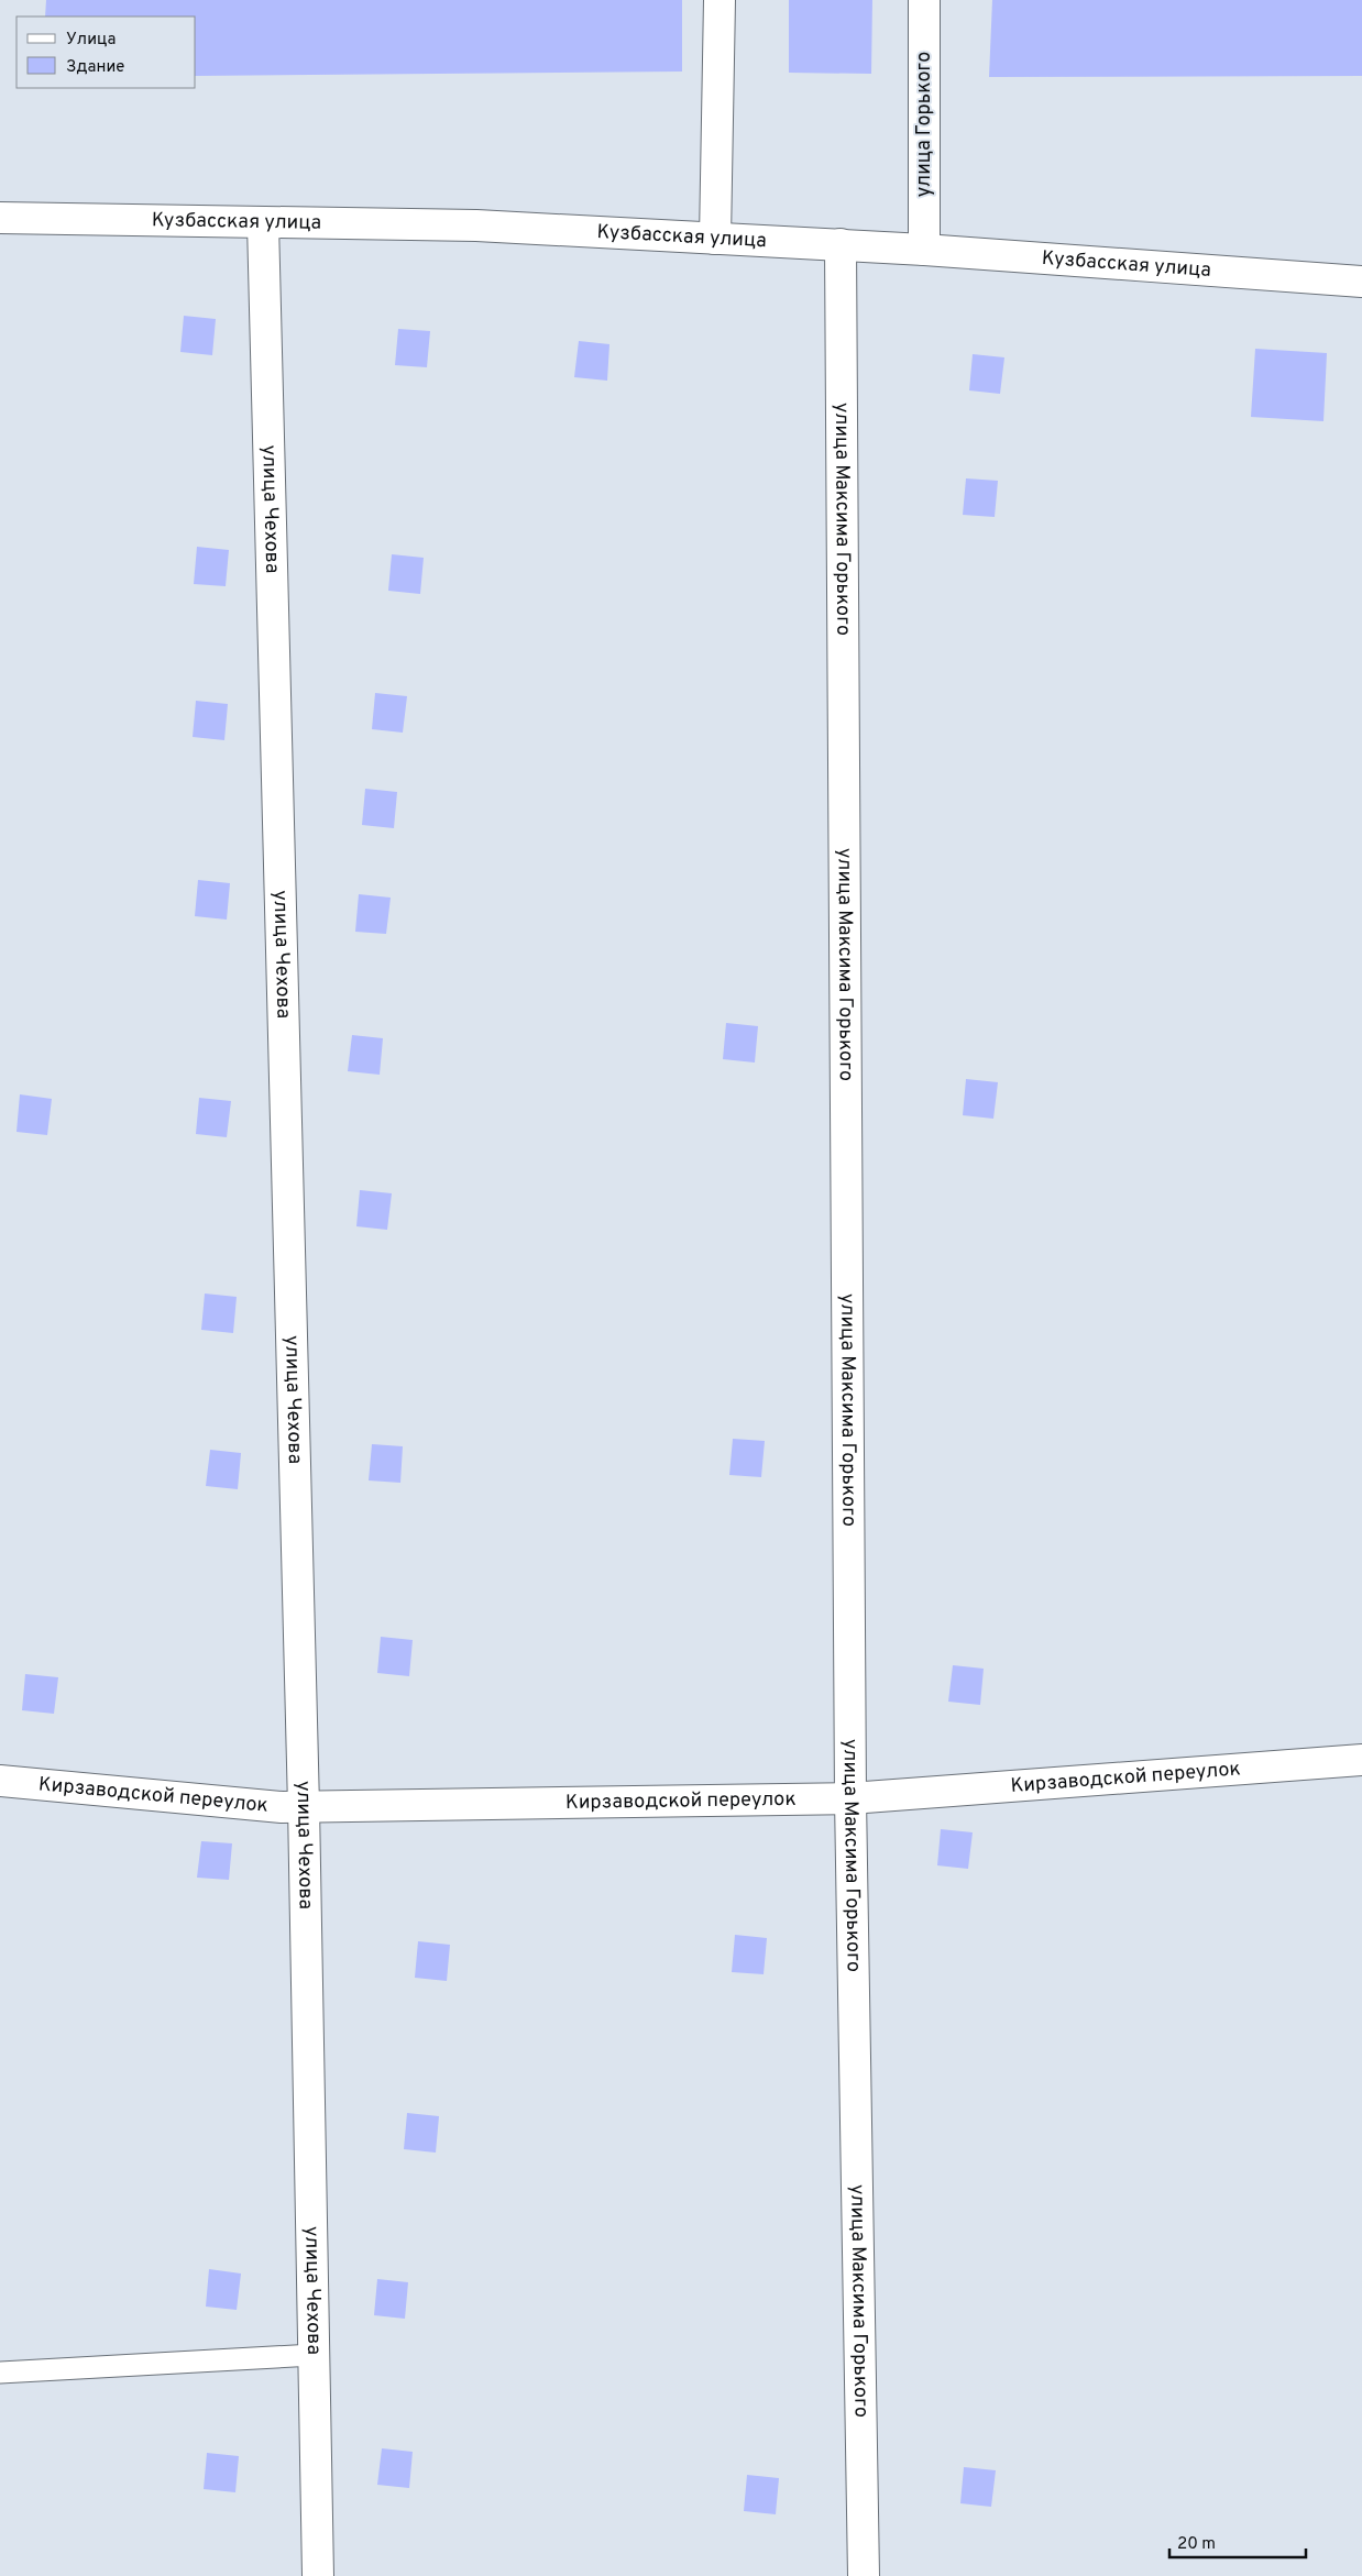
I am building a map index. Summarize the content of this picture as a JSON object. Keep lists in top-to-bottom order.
{
  "streets": {
    "street": [
      "улица Горького",
      "Кузбасская улица",
      "улица Чехова",
      "улица Максима Горького",
      "Кирзаводской переулок"
    ]
  },
  "crossings": [
    ["улица Горького", "Кузбасская улица"],
    ["Кузбасская улица", "улица Чехова"],
    ["Кузбасская улица", "улица Максима Горького"],
    ["улица Чехова", "Кирзаводской переулок"],
    ["улица Максима Горького", "Кирзаводской переулок"]
  ],
  "legend": ["Улица", "Здание"],
  "scale_bar": "20 m"
}
